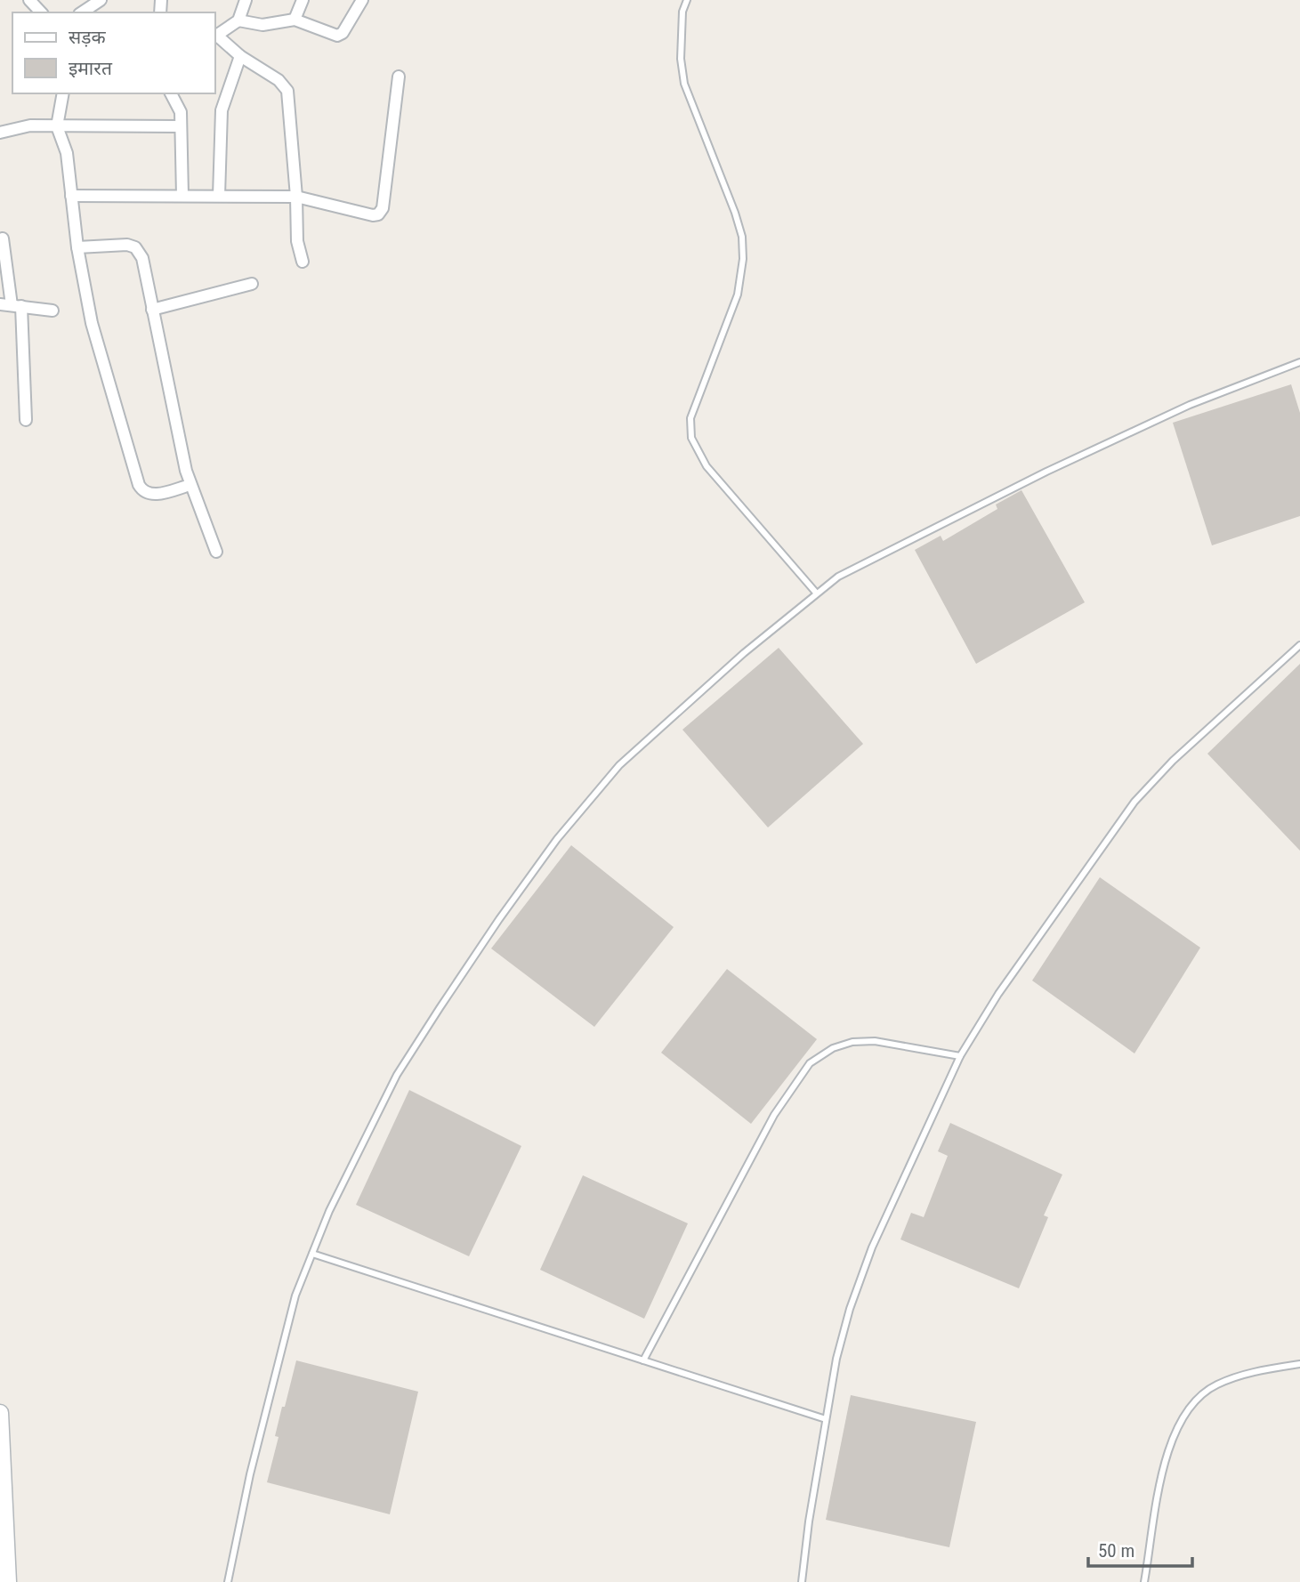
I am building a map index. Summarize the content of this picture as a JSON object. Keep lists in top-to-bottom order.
{
  "legend": ["सड़क", "इमारत"],
  "scale_bar": "50 m"
}
